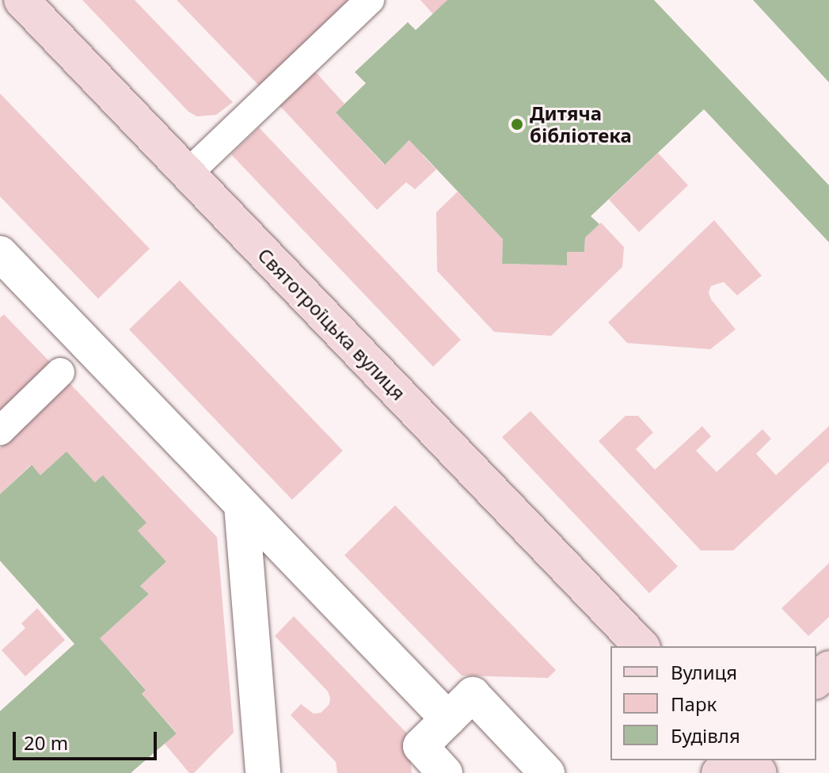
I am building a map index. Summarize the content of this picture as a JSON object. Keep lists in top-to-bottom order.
{
  "streets": {
    "street": ["Святотроїцька вулиця"]
  },
  "places": ["Дитяча бібліотека"],
  "legend": ["Вулиця", "Парк", "Будівля"],
  "scale_bar": "20 m"
}
